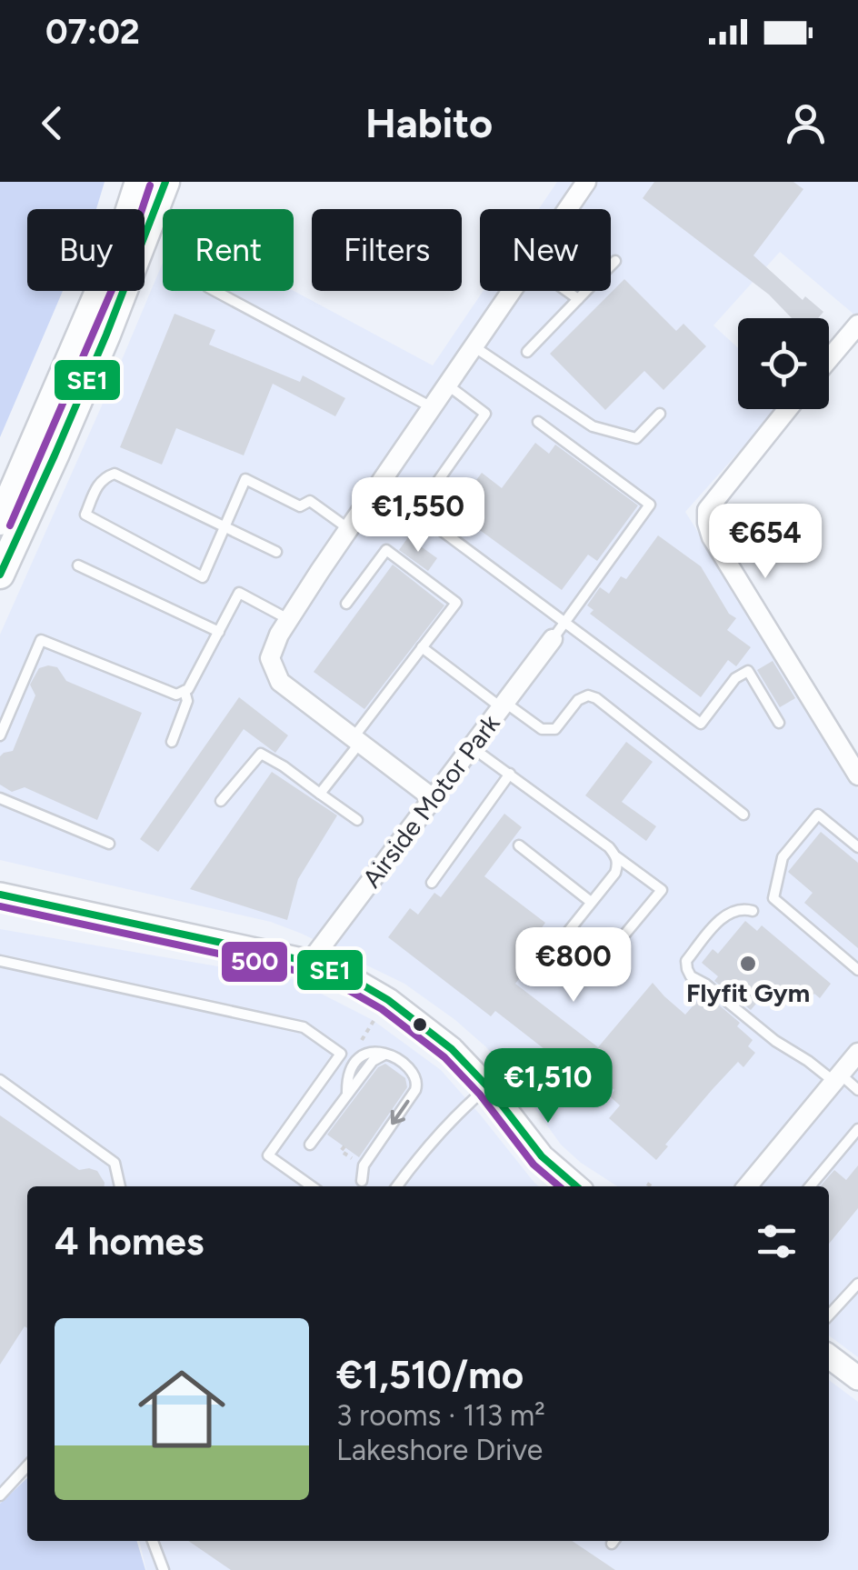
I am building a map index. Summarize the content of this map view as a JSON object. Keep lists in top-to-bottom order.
{
  "streets": {
    "street": ["Airside Motor Park"]
  },
  "places": ["Flyfit Gym"],
  "lines": ["transit line SE1", "transit line 500"],
  "page": {
    "status": "07:02",
    "header": "Habito",
    "chip": [
      "Buy",
      "Rent",
      "Filters",
      "New"
    ],
    "price": [
      "€1,550",
      "€654",
      "€800",
      "€1,510"
    ],
    "heading": "4 homes",
    "list": [
      {
        "name": "€1,510/mo",
        "note": "3 rooms · 113 m² · Lakeshore Drive"
      }
    ]
  }
}
